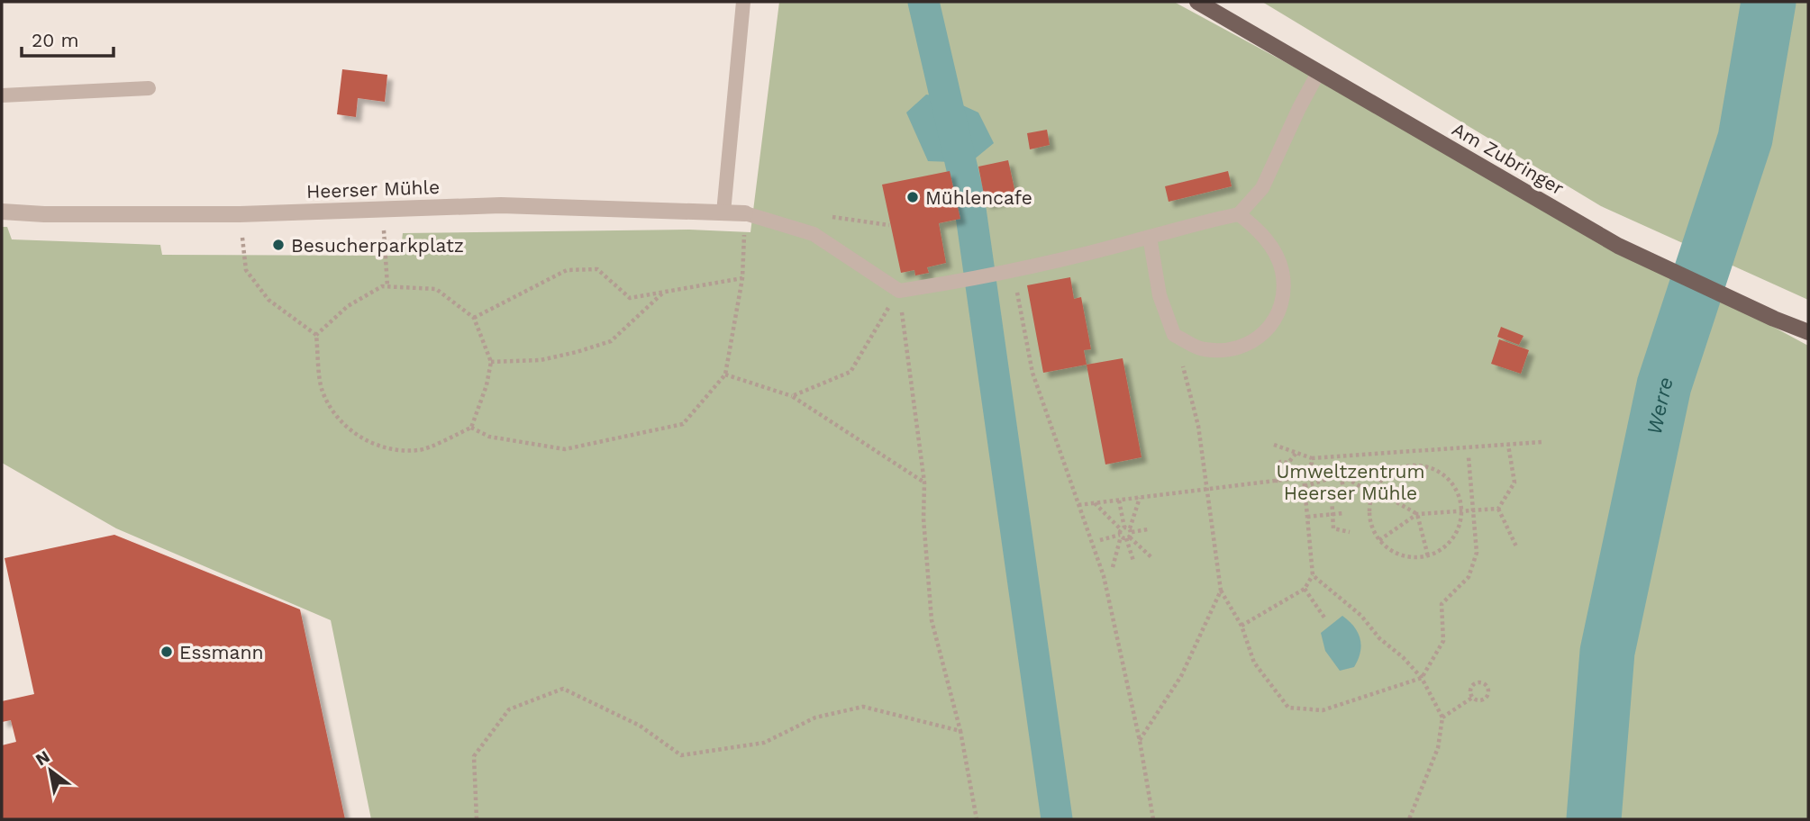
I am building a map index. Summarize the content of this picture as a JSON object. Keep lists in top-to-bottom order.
{
  "streets": {
    "main road": ["Am Zubringer"],
    "street": ["Heerser Mühle"]
  },
  "water": ["Werre"],
  "parks": ["Umweltzentrum Heerser Mühle"],
  "places": ["Mühlencafe", "Besucherparkplatz", "Essmann"],
  "scale_bar": "20 m",
  "north": "top left"
}
